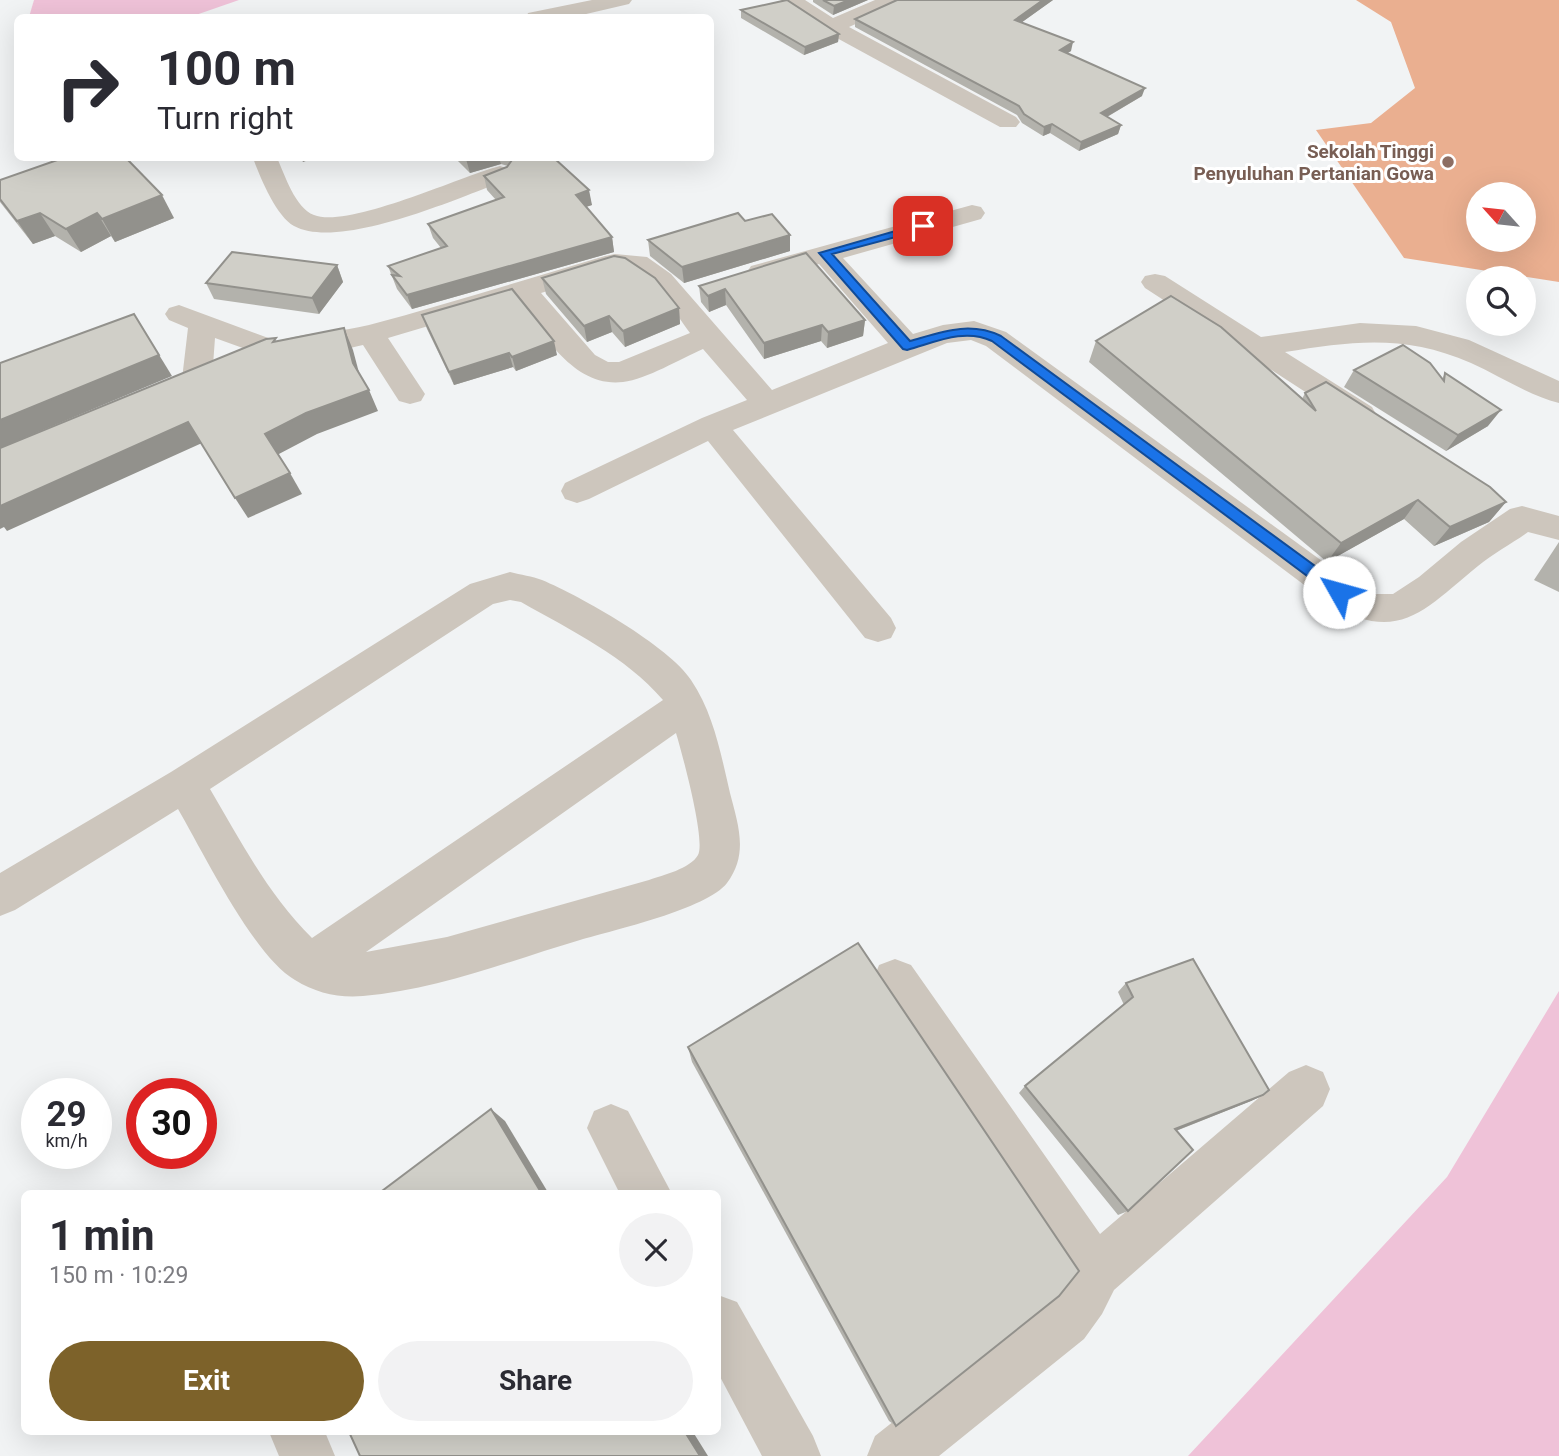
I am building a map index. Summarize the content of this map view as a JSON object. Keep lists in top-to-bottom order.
{
  "places": ["Sekolah Tinggi Penyuluhan Pertanian Gowa"],
  "north": "top left",
  "page": {
    "turn": ["100 m", "Turn right"],
    "speed": "29 km/h",
    "limit": "30",
    "heading": ["1 min", "150 m · 10:29"],
    "buttons": ["Exit", "Share"]
  }
}
